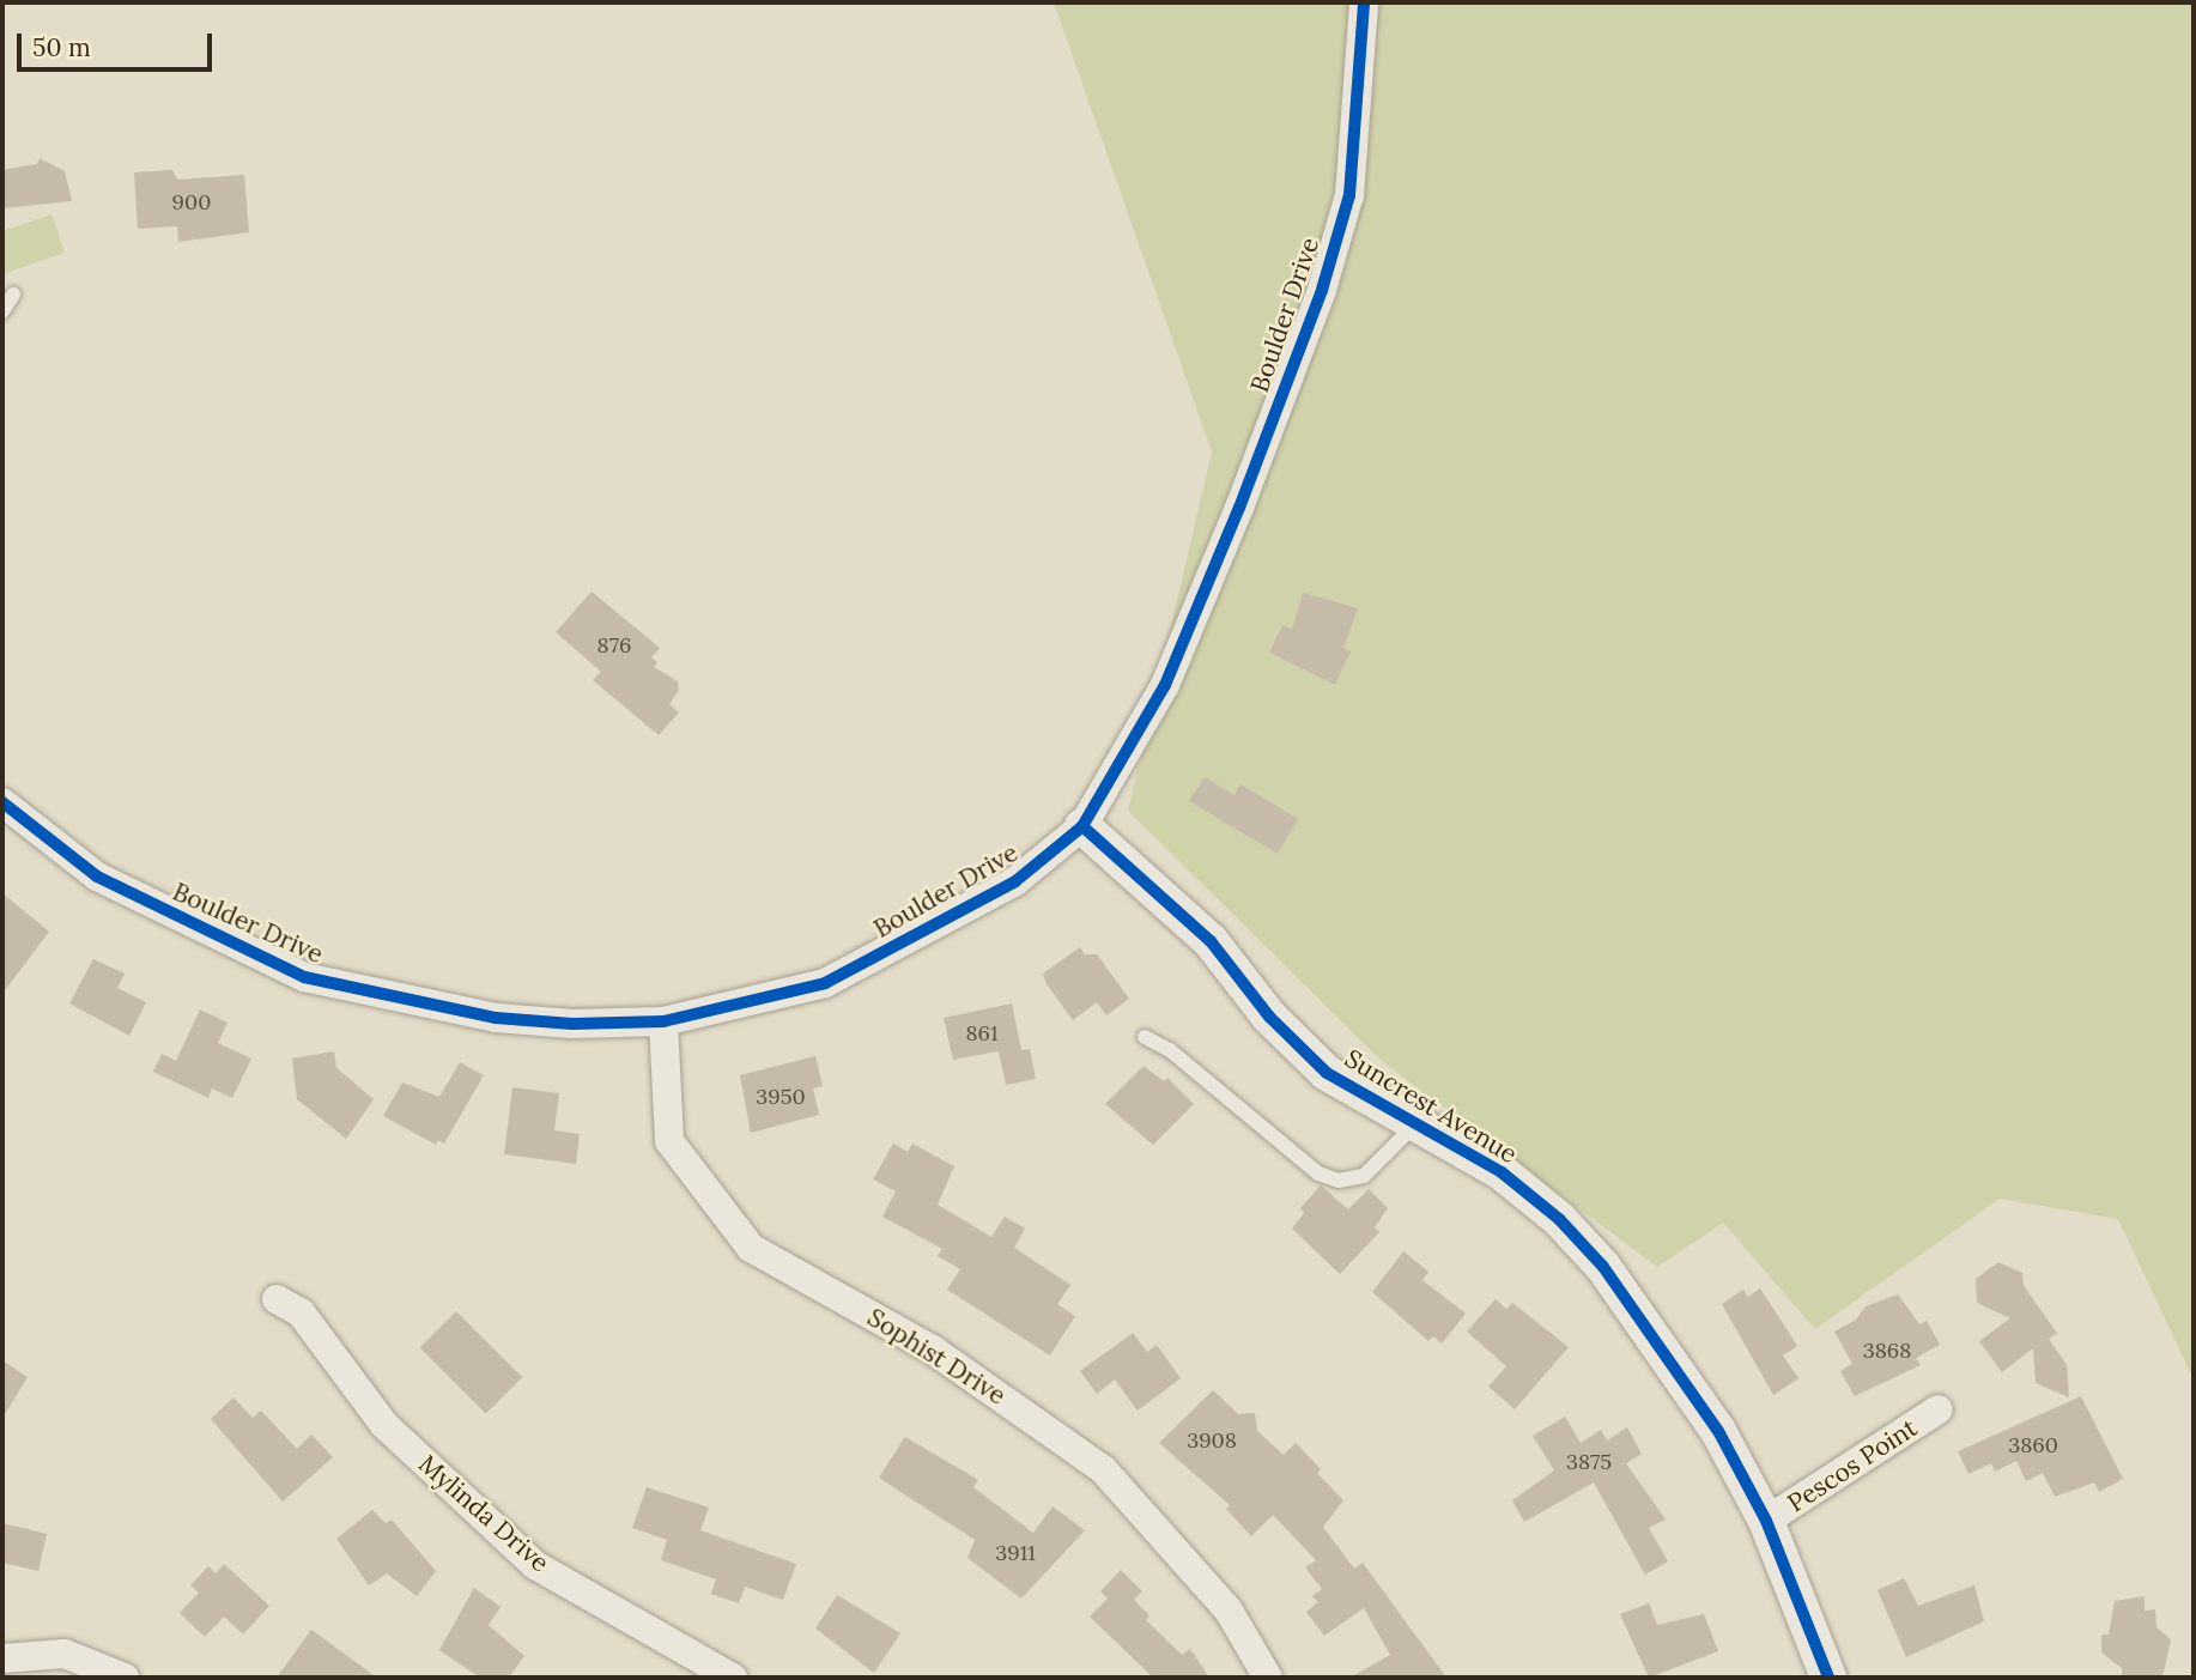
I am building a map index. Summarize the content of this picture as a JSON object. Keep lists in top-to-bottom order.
{
  "streets": {
    "street": [
      "Boulder Drive",
      "Suncrest Avenue",
      "Sophist Drive",
      "Pescos Point",
      "Mylinda Drive"
    ]
  },
  "crossings": [
    ["Boulder Drive", "Suncrest Avenue"],
    ["Boulder Drive", "Sophist Drive"],
    ["Suncrest Avenue", "Pescos Point"]
  ],
  "house_numbers": [
    "900",
    "876",
    "861",
    "3950",
    "3868",
    "3908",
    "3860",
    "3875",
    "3911"
  ],
  "scale_bar": "50 m"
}
